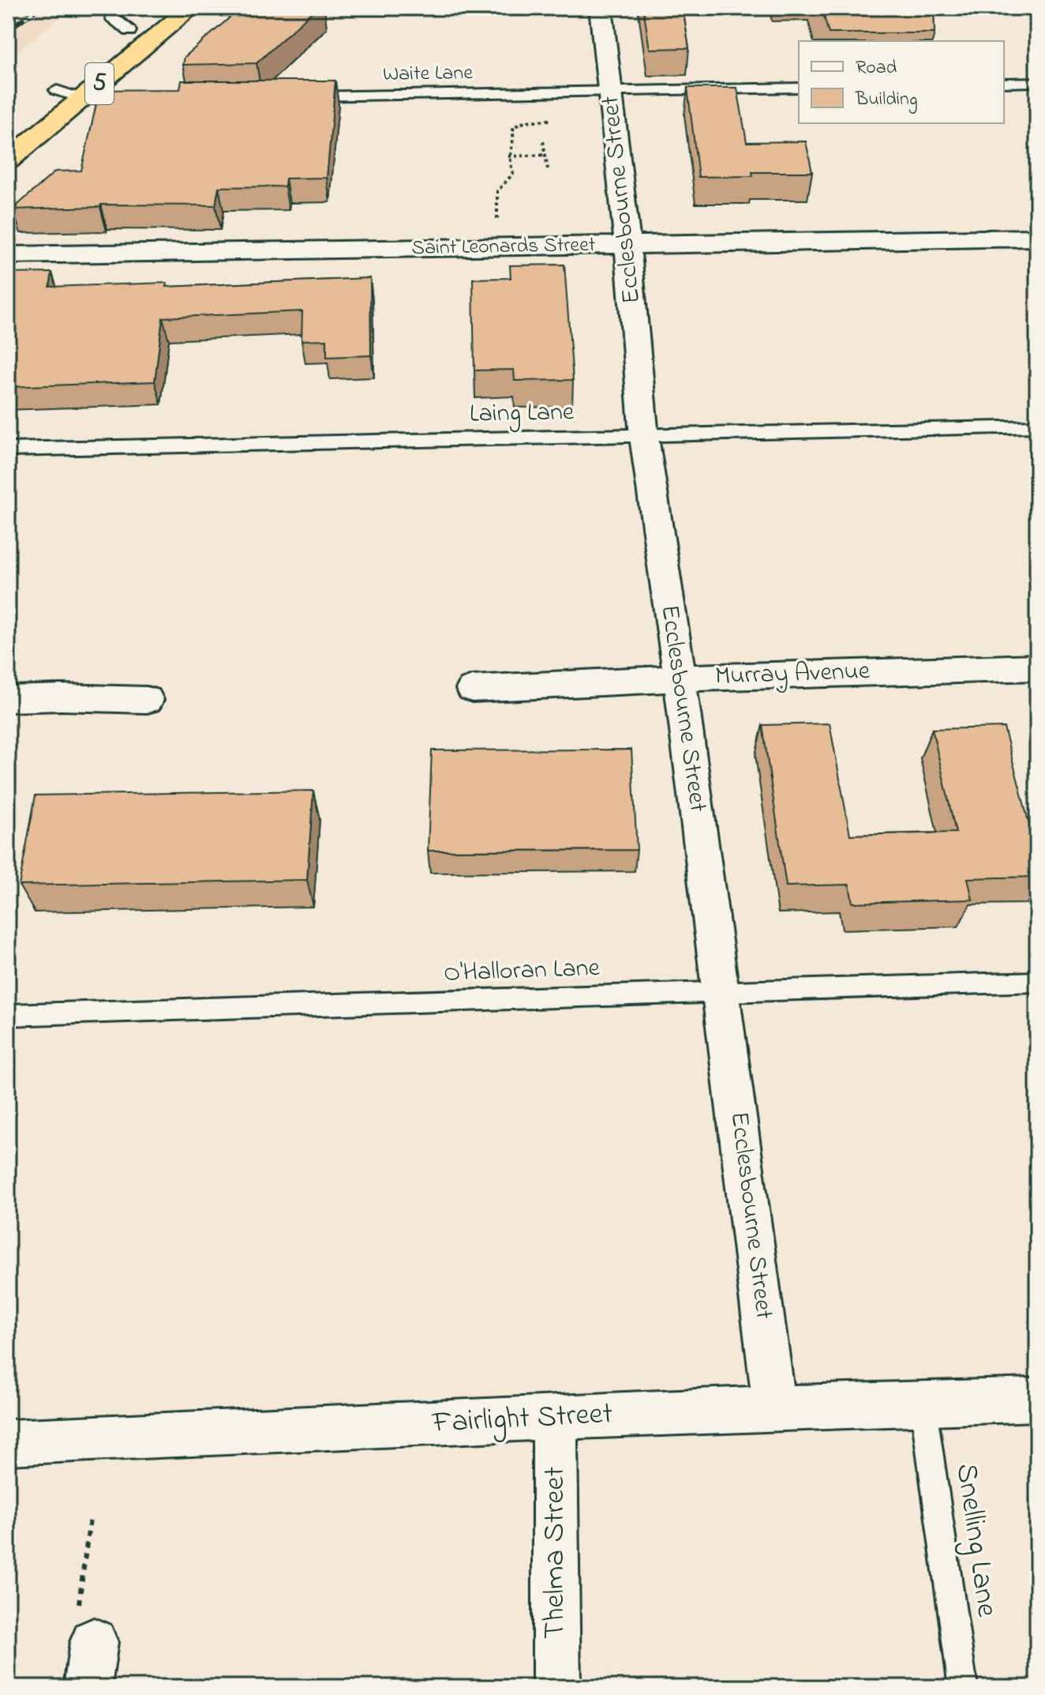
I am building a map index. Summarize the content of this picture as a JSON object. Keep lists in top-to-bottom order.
{
  "streets": {
    "highway": ["5"],
    "street": [
      "Ecclesbourne Street",
      "Saint Leonards Street",
      "Murray Avenue",
      "Fairlight Street",
      "Thelma Street"
    ],
    "lane": [
      "Waite Lane",
      "Laing Lane",
      "O'Halloran Lane",
      "Snelling Lane"
    ]
  },
  "crossings": [
    ["Waite Lane", "Ecclesbourne Street"],
    ["Ecclesbourne Street", "Saint Leonards Street"],
    ["Ecclesbourne Street", "Laing Lane"],
    ["Ecclesbourne Street", "Murray Avenue"],
    ["Ecclesbourne Street", "O'Halloran Lane"],
    ["Ecclesbourne Street", "Fairlight Street"],
    ["Fairlight Street", "Snelling Lane"],
    ["Fairlight Street", "Thelma Street"]
  ],
  "legend": ["Road", "Building"]
}
